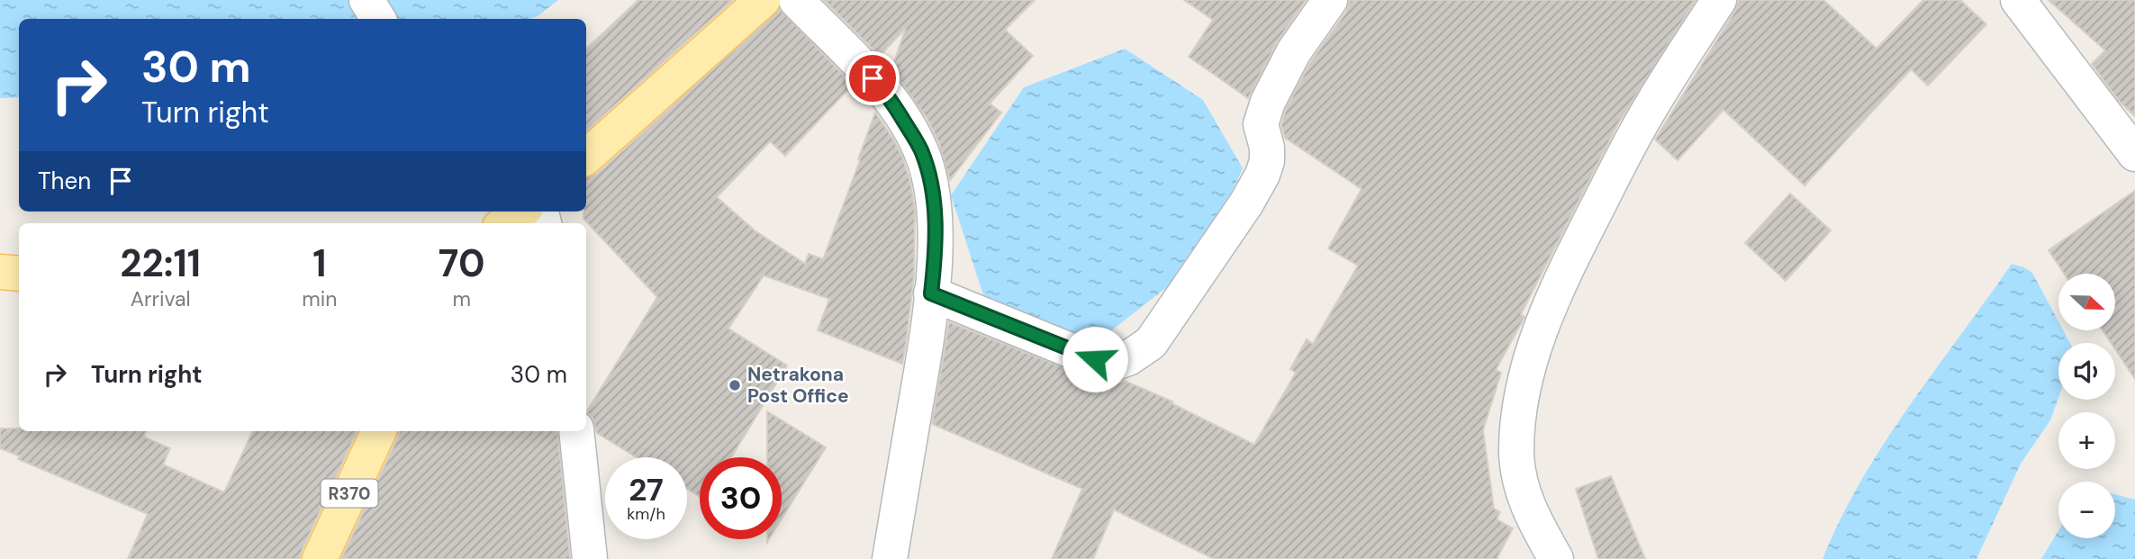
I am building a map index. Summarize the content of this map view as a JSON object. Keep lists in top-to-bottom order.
{
  "streets": {
    "main road": ["R370"]
  },
  "places": ["Netrakona Post Office"],
  "north": "right",
  "page": {
    "turn": ["30 m", "Turn right"],
    "then": "Then",
    "eta": [
      "22:11",
      "Arrival",
      "1",
      "min",
      "70",
      "m"
    ],
    "map_buttons": ["+", "−"],
    "list": [
      {
        "name": "Turn right",
        "value": "30 m"
      }
    ],
    "speed": "27 km/h",
    "limit": "30"
  }
}
